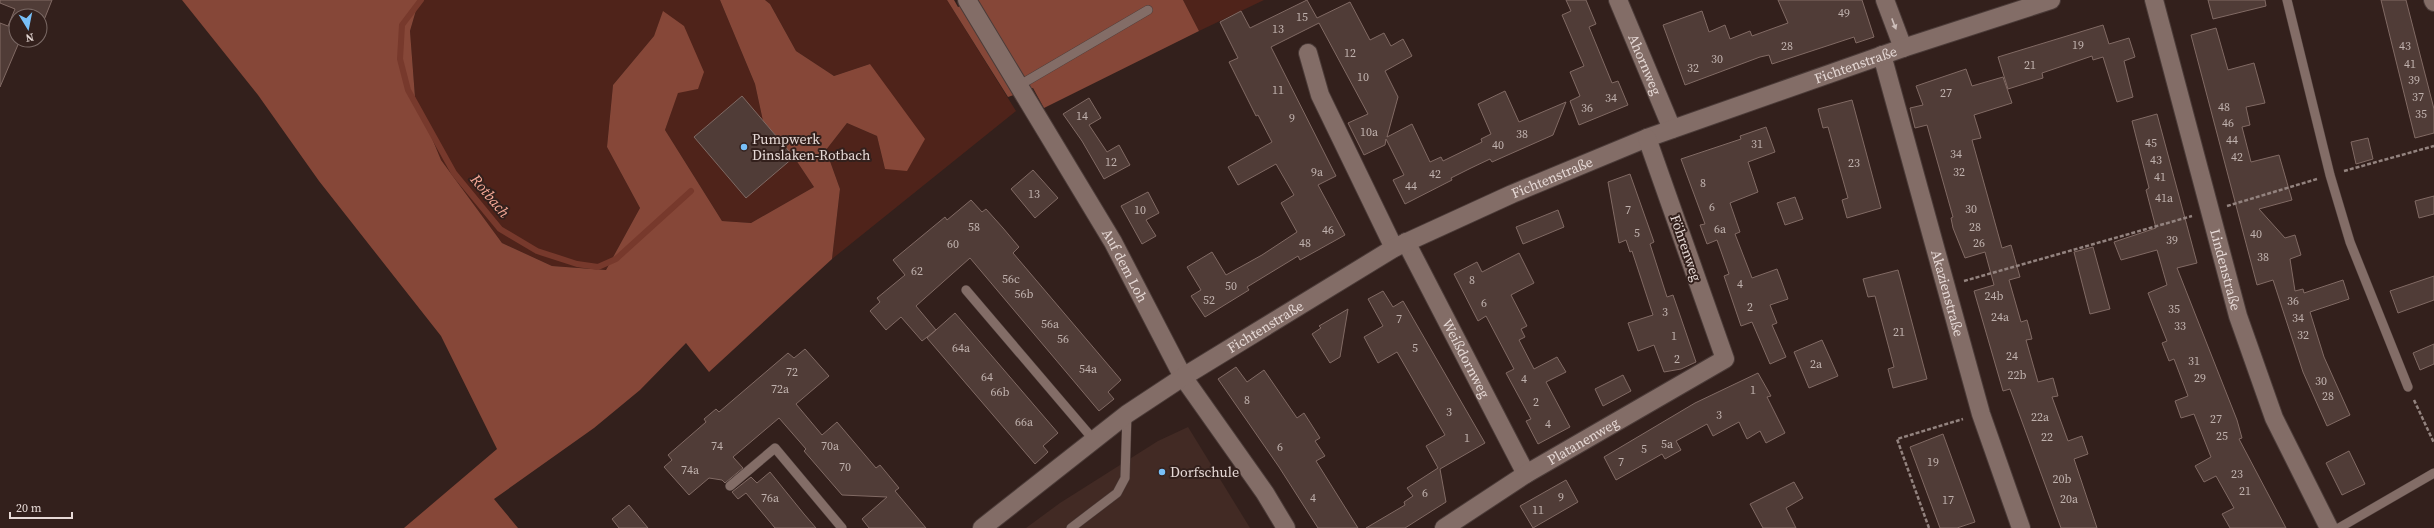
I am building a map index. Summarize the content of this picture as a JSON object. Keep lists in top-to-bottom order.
{
  "streets": {
    "street": [
      "Ahornweg",
      "Fichtenstraße",
      "Föhrenweg",
      "Auf dem Loh",
      "Lindenstraße",
      "Akazienstraße",
      "Weißdornweg",
      "Platanenweg"
    ]
  },
  "crossings": [
    ["Ahornweg", "Fichtenstraße"],
    ["Fichtenstraße", "Föhrenweg"],
    ["Fichtenstraße", "Auf dem Loh"],
    ["Fichtenstraße", "Akazienstraße"],
    ["Fichtenstraße", "Weißdornweg"],
    ["Föhrenweg", "Platanenweg"],
    ["Weißdornweg", "Platanenweg"]
  ],
  "water": ["Rotbach"],
  "places": ["Pumpwerk Dinslaken-Rotbach", "Dorfschule"],
  "house_numbers": [
    "49",
    "15",
    "13",
    "19",
    "28",
    "43",
    "12",
    "30",
    "41",
    "21",
    "32",
    "10",
    "39",
    "11",
    "27",
    "37",
    "34",
    "48",
    "36",
    "35",
    "14",
    "9",
    "46",
    "10a",
    "38",
    "44",
    "45",
    "31",
    "40",
    "34",
    "42",
    "43",
    "12",
    "23",
    "9a",
    "32",
    "42",
    "41",
    "8",
    "44",
    "13",
    "41a",
    "6",
    "30",
    "10",
    "7",
    "58",
    "28",
    "6a",
    "46",
    "5",
    "40",
    "39",
    "48",
    "26",
    "60",
    "38",
    "62",
    "56c",
    "8",
    "4",
    "50",
    "56b",
    "24b",
    "52",
    "36",
    "6",
    "2",
    "35",
    "3",
    "24a",
    "34",
    "7",
    "56a",
    "33",
    "21",
    "32",
    "1",
    "56",
    "64a",
    "5",
    "24",
    "2",
    "31",
    "2a",
    "54a",
    "72",
    "22b",
    "64",
    "29",
    "4",
    "30",
    "72a",
    "1",
    "66b",
    "28",
    "8",
    "2",
    "3",
    "3",
    "22a",
    "27",
    "66a",
    "4",
    "25",
    "22",
    "1",
    "5a",
    "74",
    "70a",
    "6",
    "5",
    "7",
    "19",
    "70",
    "74a",
    "23",
    "20b",
    "21",
    "6",
    "9",
    "76a",
    "4",
    "20a",
    "17",
    "11"
  ],
  "scale_bar": "20 m",
  "north": "bottom"
}
